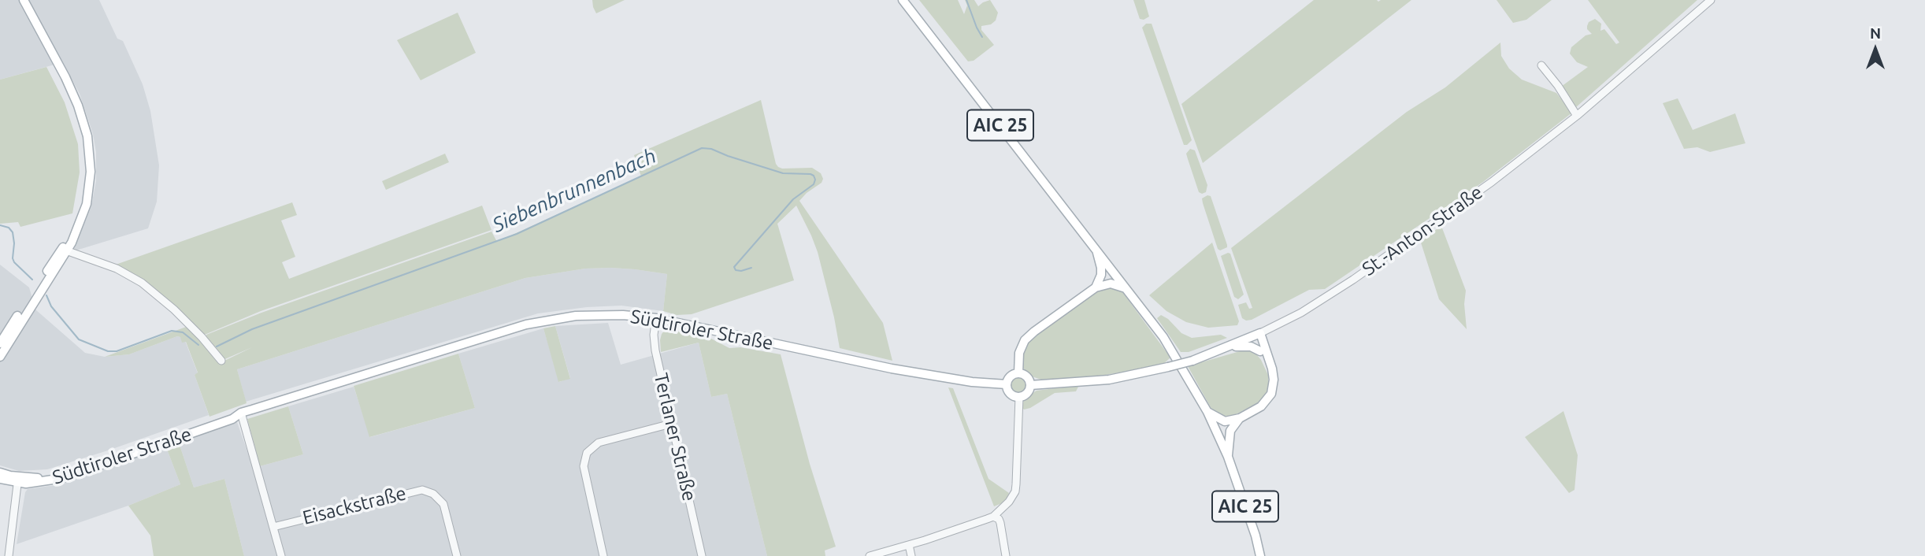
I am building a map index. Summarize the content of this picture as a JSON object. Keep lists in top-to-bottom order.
{
  "streets": {
    "main road": ["AIC 25", "Südtiroler Straße"],
    "street": ["St.-Anton-Straße", "Terlaner Straße", "Eisackstraße"]
  },
  "crossings": [
    ["Südtiroler Straße", "Terlaner Straße"]
  ],
  "water": ["Siebenbrunnenbach"],
  "north": "top"
}
